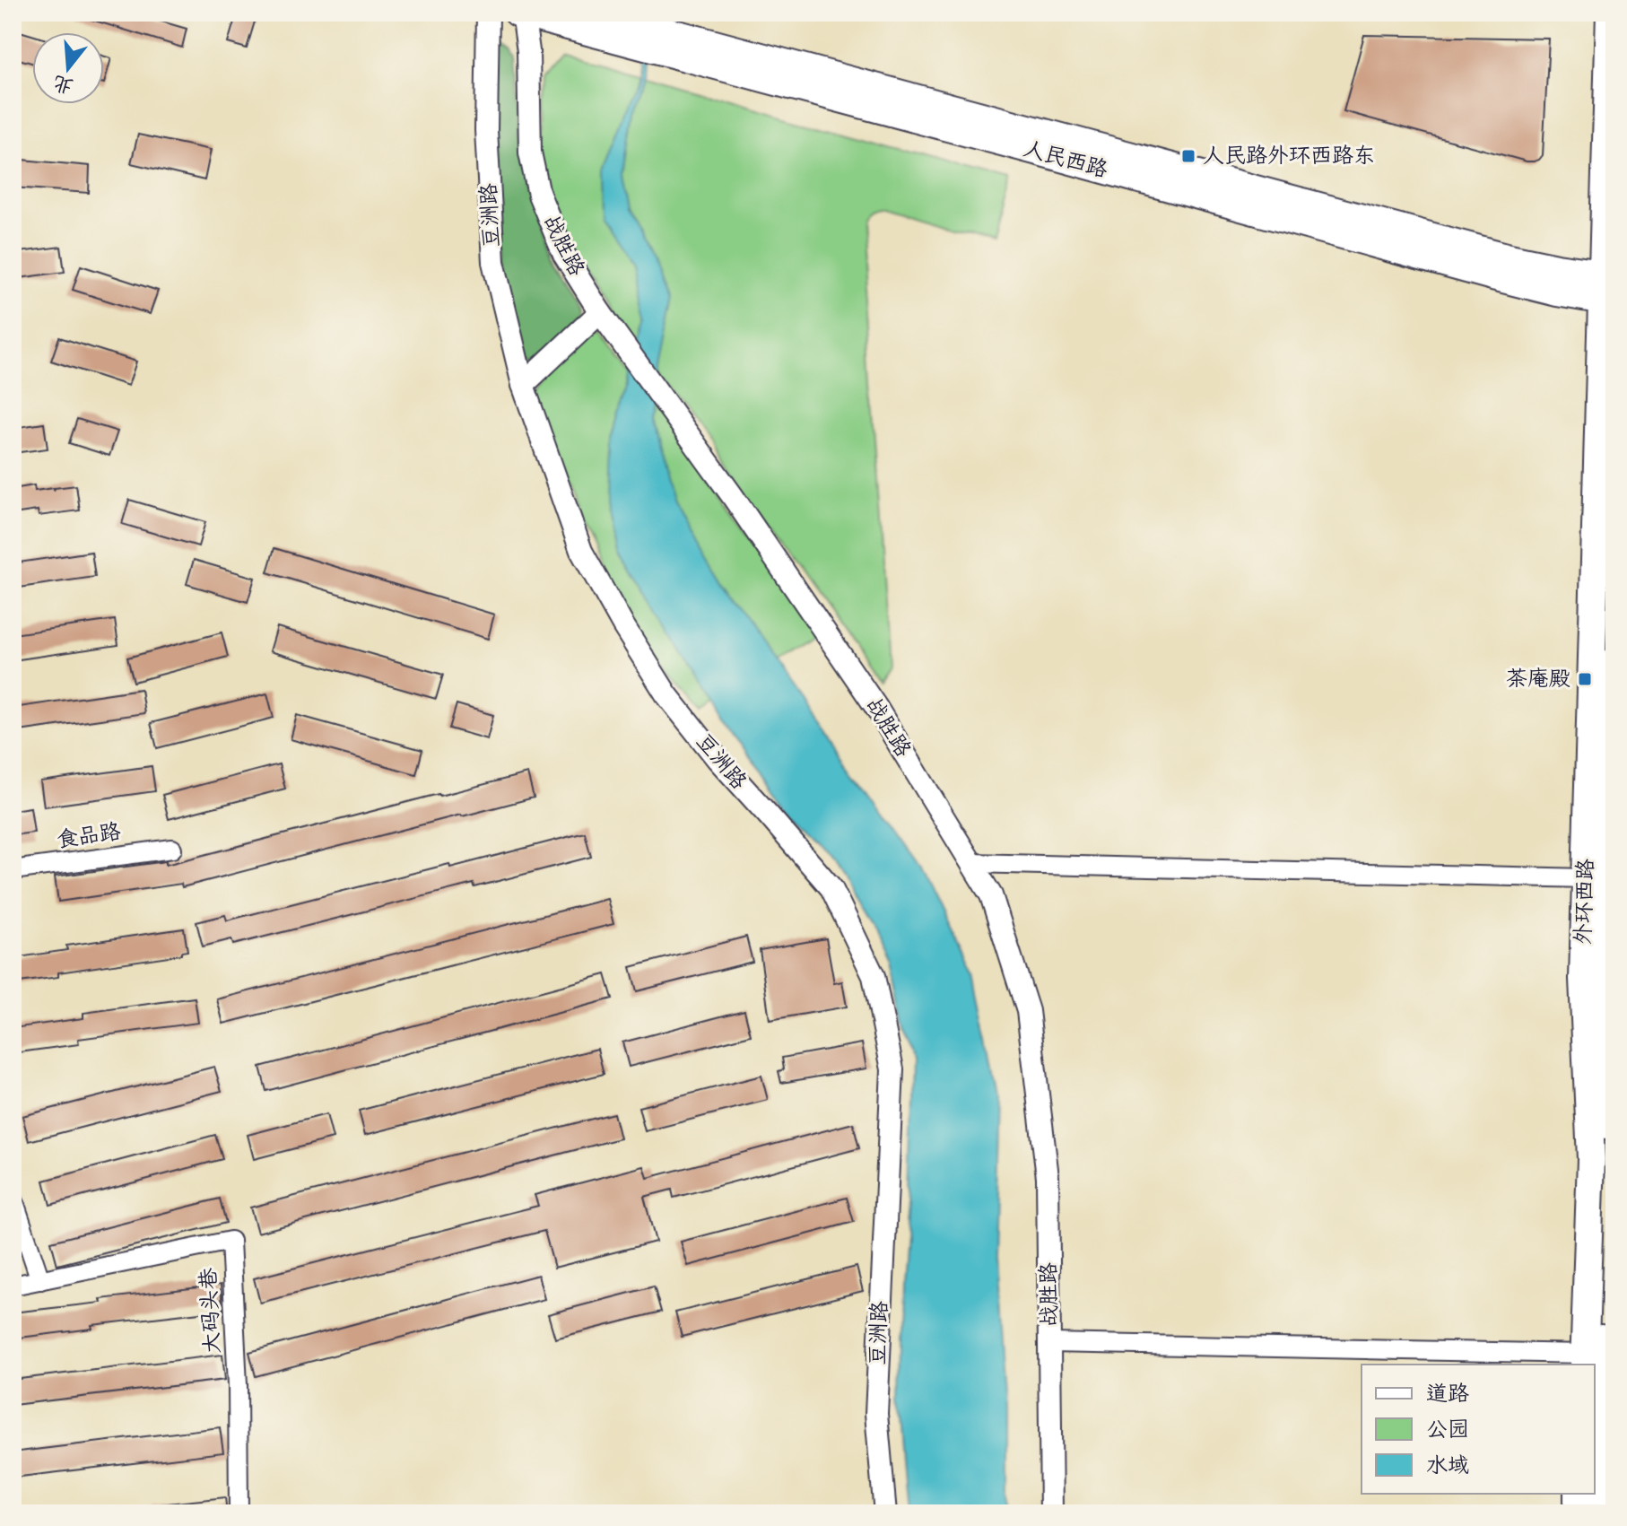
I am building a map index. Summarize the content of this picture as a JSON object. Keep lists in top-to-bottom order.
{
  "streets": {
    "main road": ["人民西路", "外环西路"],
    "street": [
      "豆洲路",
      "战胜路",
      "食品路",
      "大码头巷"
    ]
  },
  "crossings": [
    ["人民西路", "战胜路"],
    ["人民西路", "外环西路"]
  ],
  "places": {
    "transit": ["人民路外环西路东", "茶庵殿"]
  },
  "legend": ["道路", "公园", "水域"],
  "north": "bottom"
}
